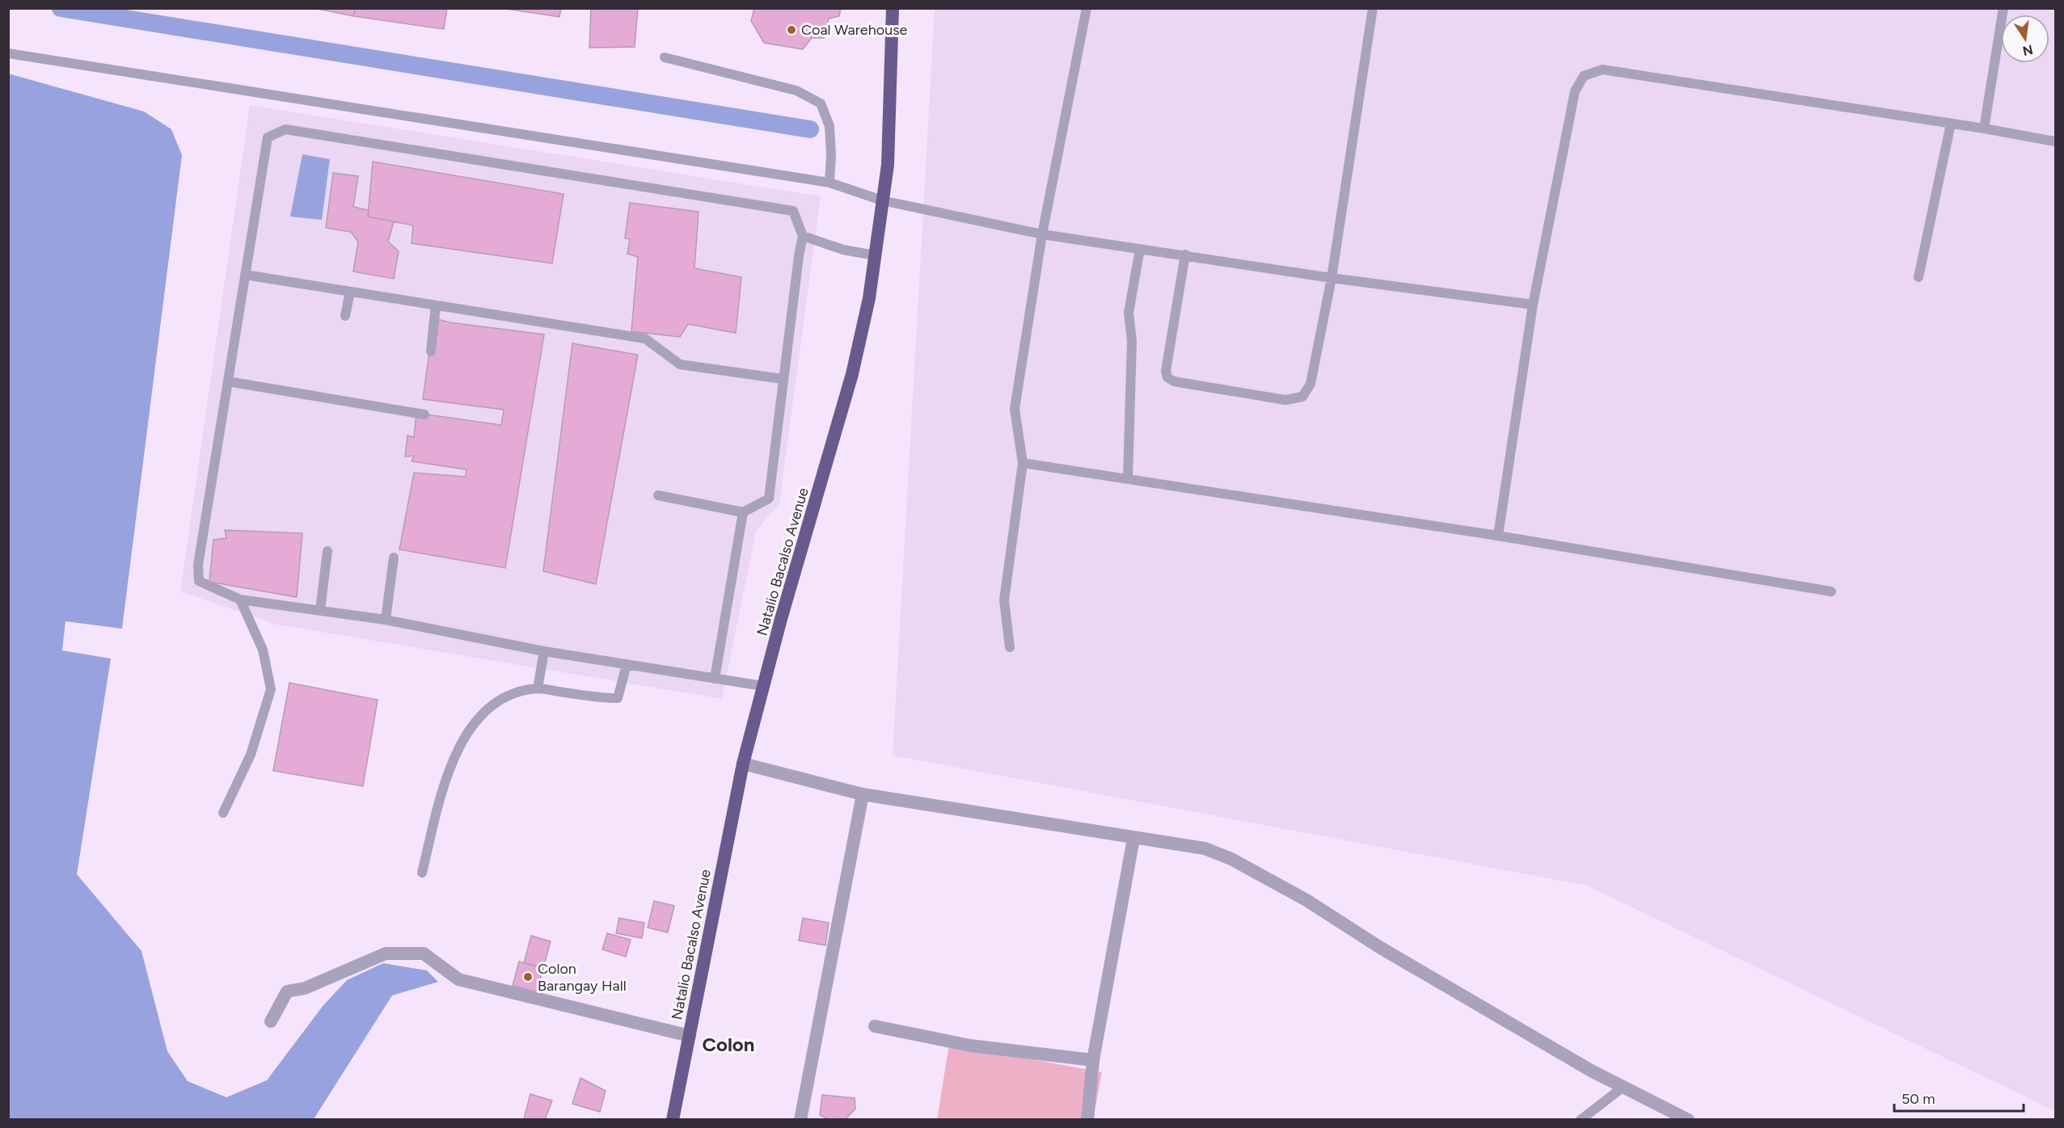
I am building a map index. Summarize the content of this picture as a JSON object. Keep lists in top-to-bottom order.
{
  "streets": {
    "highway": ["Natalio Bacalso Avenue"]
  },
  "districts": ["Colon"],
  "places": ["Coal Warehouse", "Colon Barangay Hall"],
  "scale_bar": "50 m",
  "north": "bottom"
}
